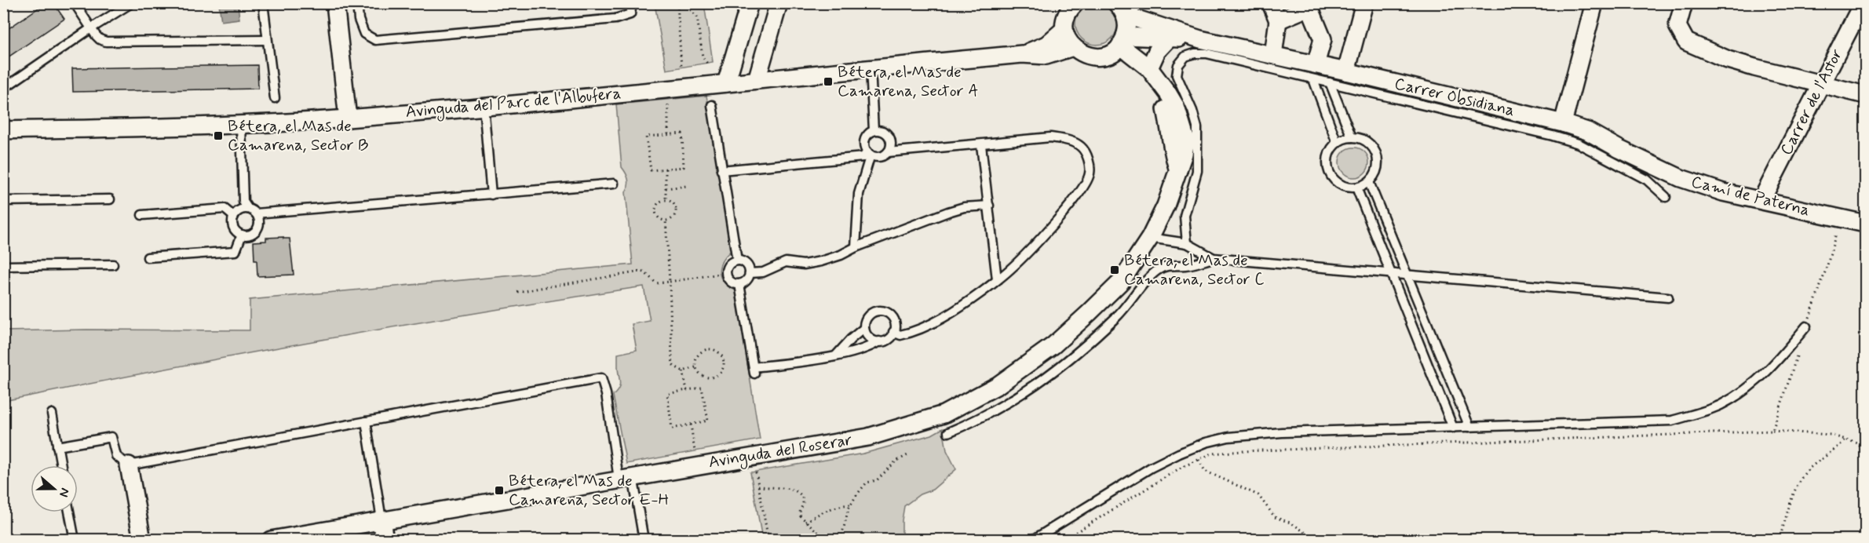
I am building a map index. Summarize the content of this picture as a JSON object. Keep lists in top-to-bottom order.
{
  "streets": {
    "street": [
      "Carrer Obsidiana",
      "Carrer de l'Astor",
      "Avinguda del Parc de l'Albufera",
      "Camí de Paterna",
      "Avinguda del Roserar"
    ]
  },
  "crossings": [
    ["Carrer Obsidiana", "Camí de Paterna"],
    ["Carrer de l'Astor", "Camí de Paterna"]
  ],
  "places": {
    "transit": [
      "Bétera, el Mas de Camarena, Sector A",
      "Bétera, el Mas de Camarena, Sector B",
      "Bétera, el Mas de Camarena, Sector C",
      "Bétera, el Mas de Camarena, Sector E-H"
    ]
  },
  "north": "right"
}
